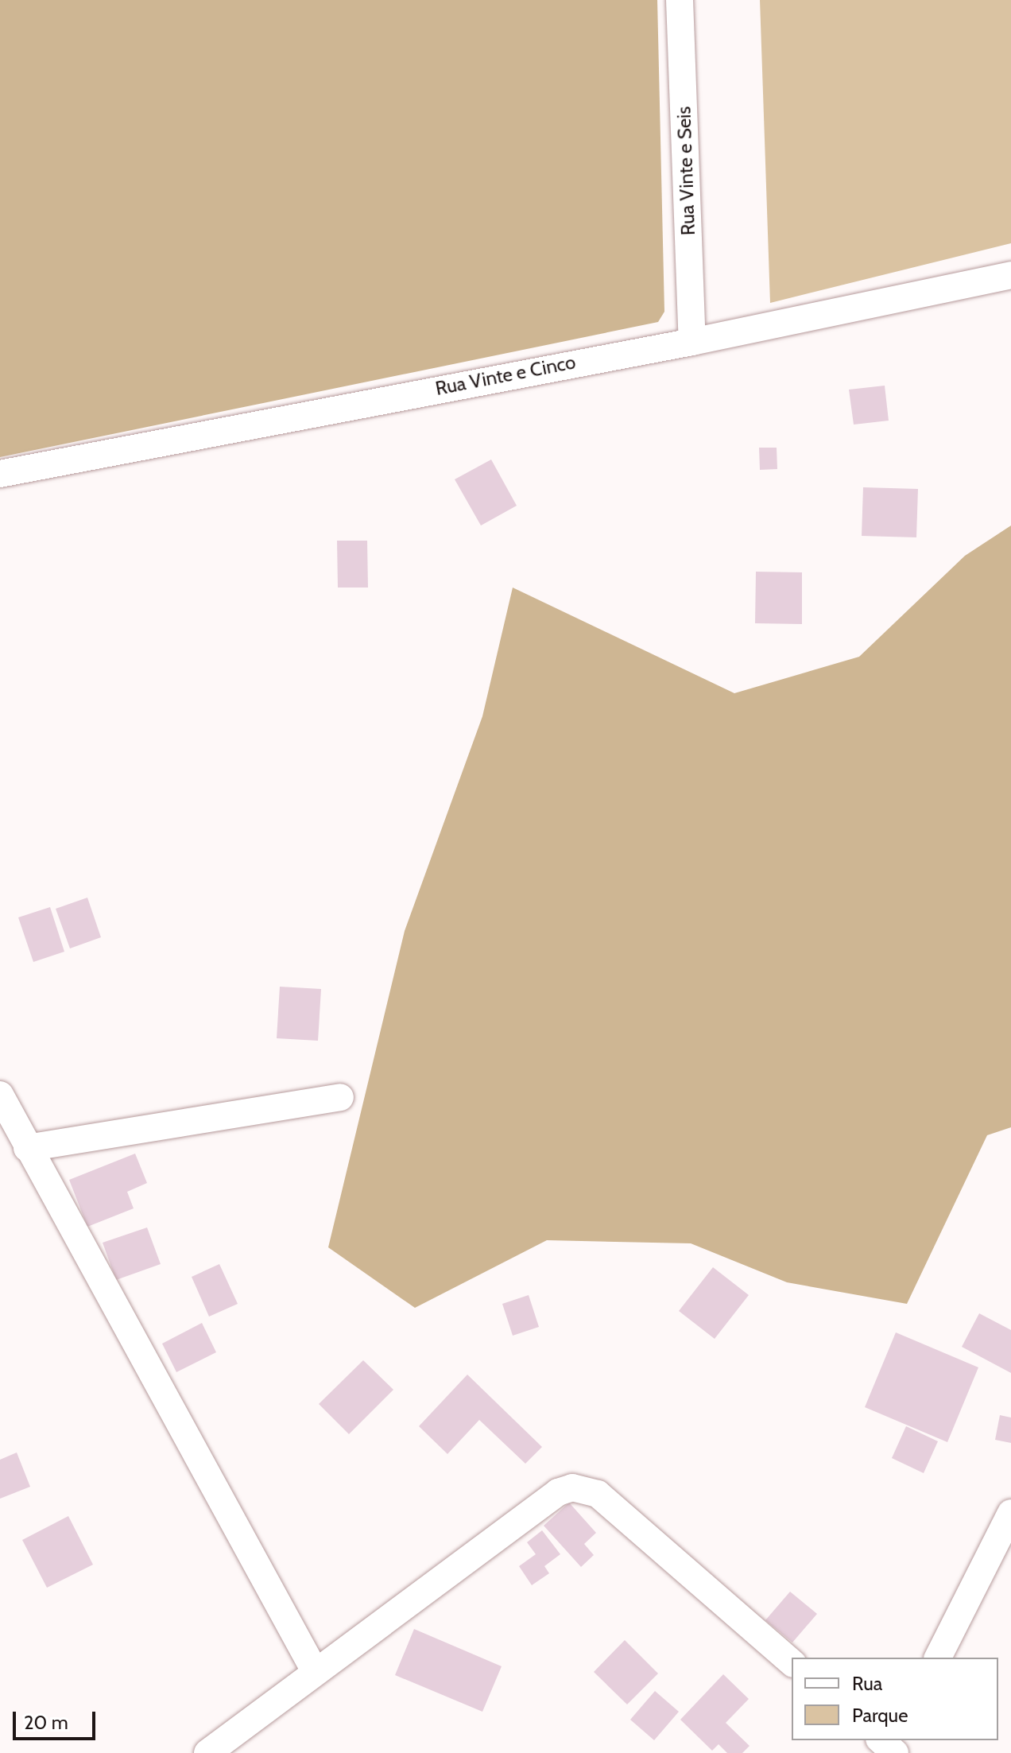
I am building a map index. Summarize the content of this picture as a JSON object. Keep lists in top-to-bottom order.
{
  "streets": {
    "street": ["Rua Vinte e Seis", "Rua Vinte e Cinco"]
  },
  "crossings": [
    ["Rua Vinte e Seis", "Rua Vinte e Cinco"]
  ],
  "legend": ["Rua", "Parque"],
  "scale_bar": "20 m"
}
